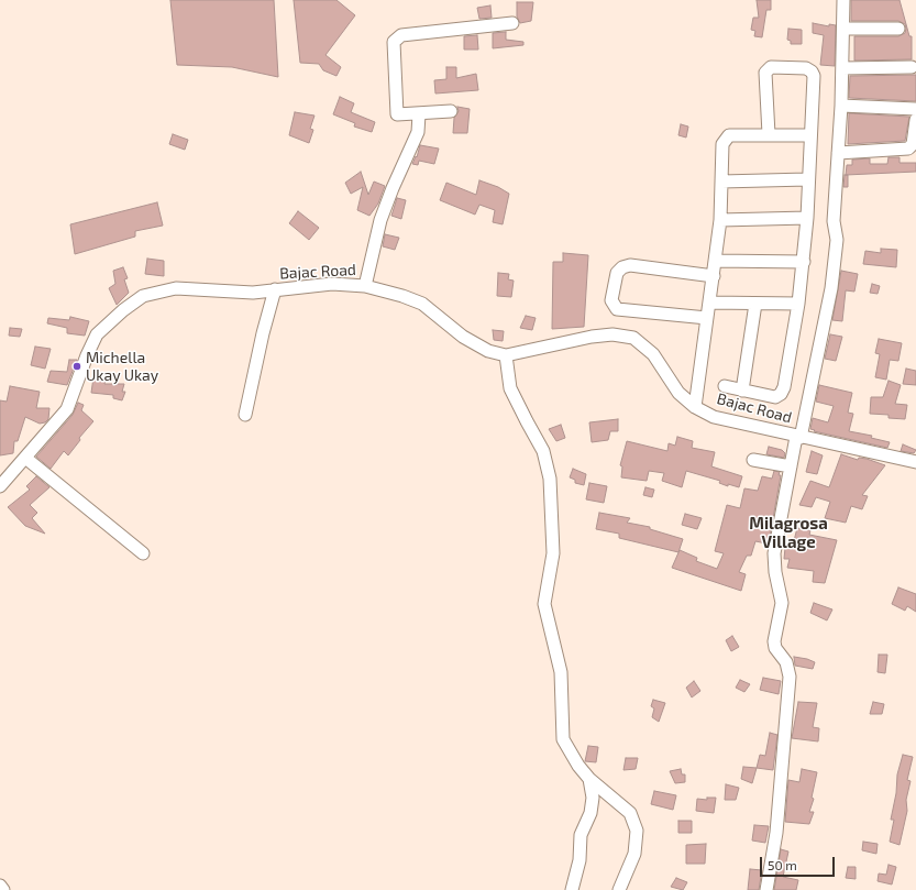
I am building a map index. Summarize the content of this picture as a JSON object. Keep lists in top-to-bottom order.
{
  "streets": {
    "street": ["Bajac Road"]
  },
  "districts": ["Milagrosa Village"],
  "places": ["Michella Ukay Ukay"],
  "scale_bar": "50 m"
}
